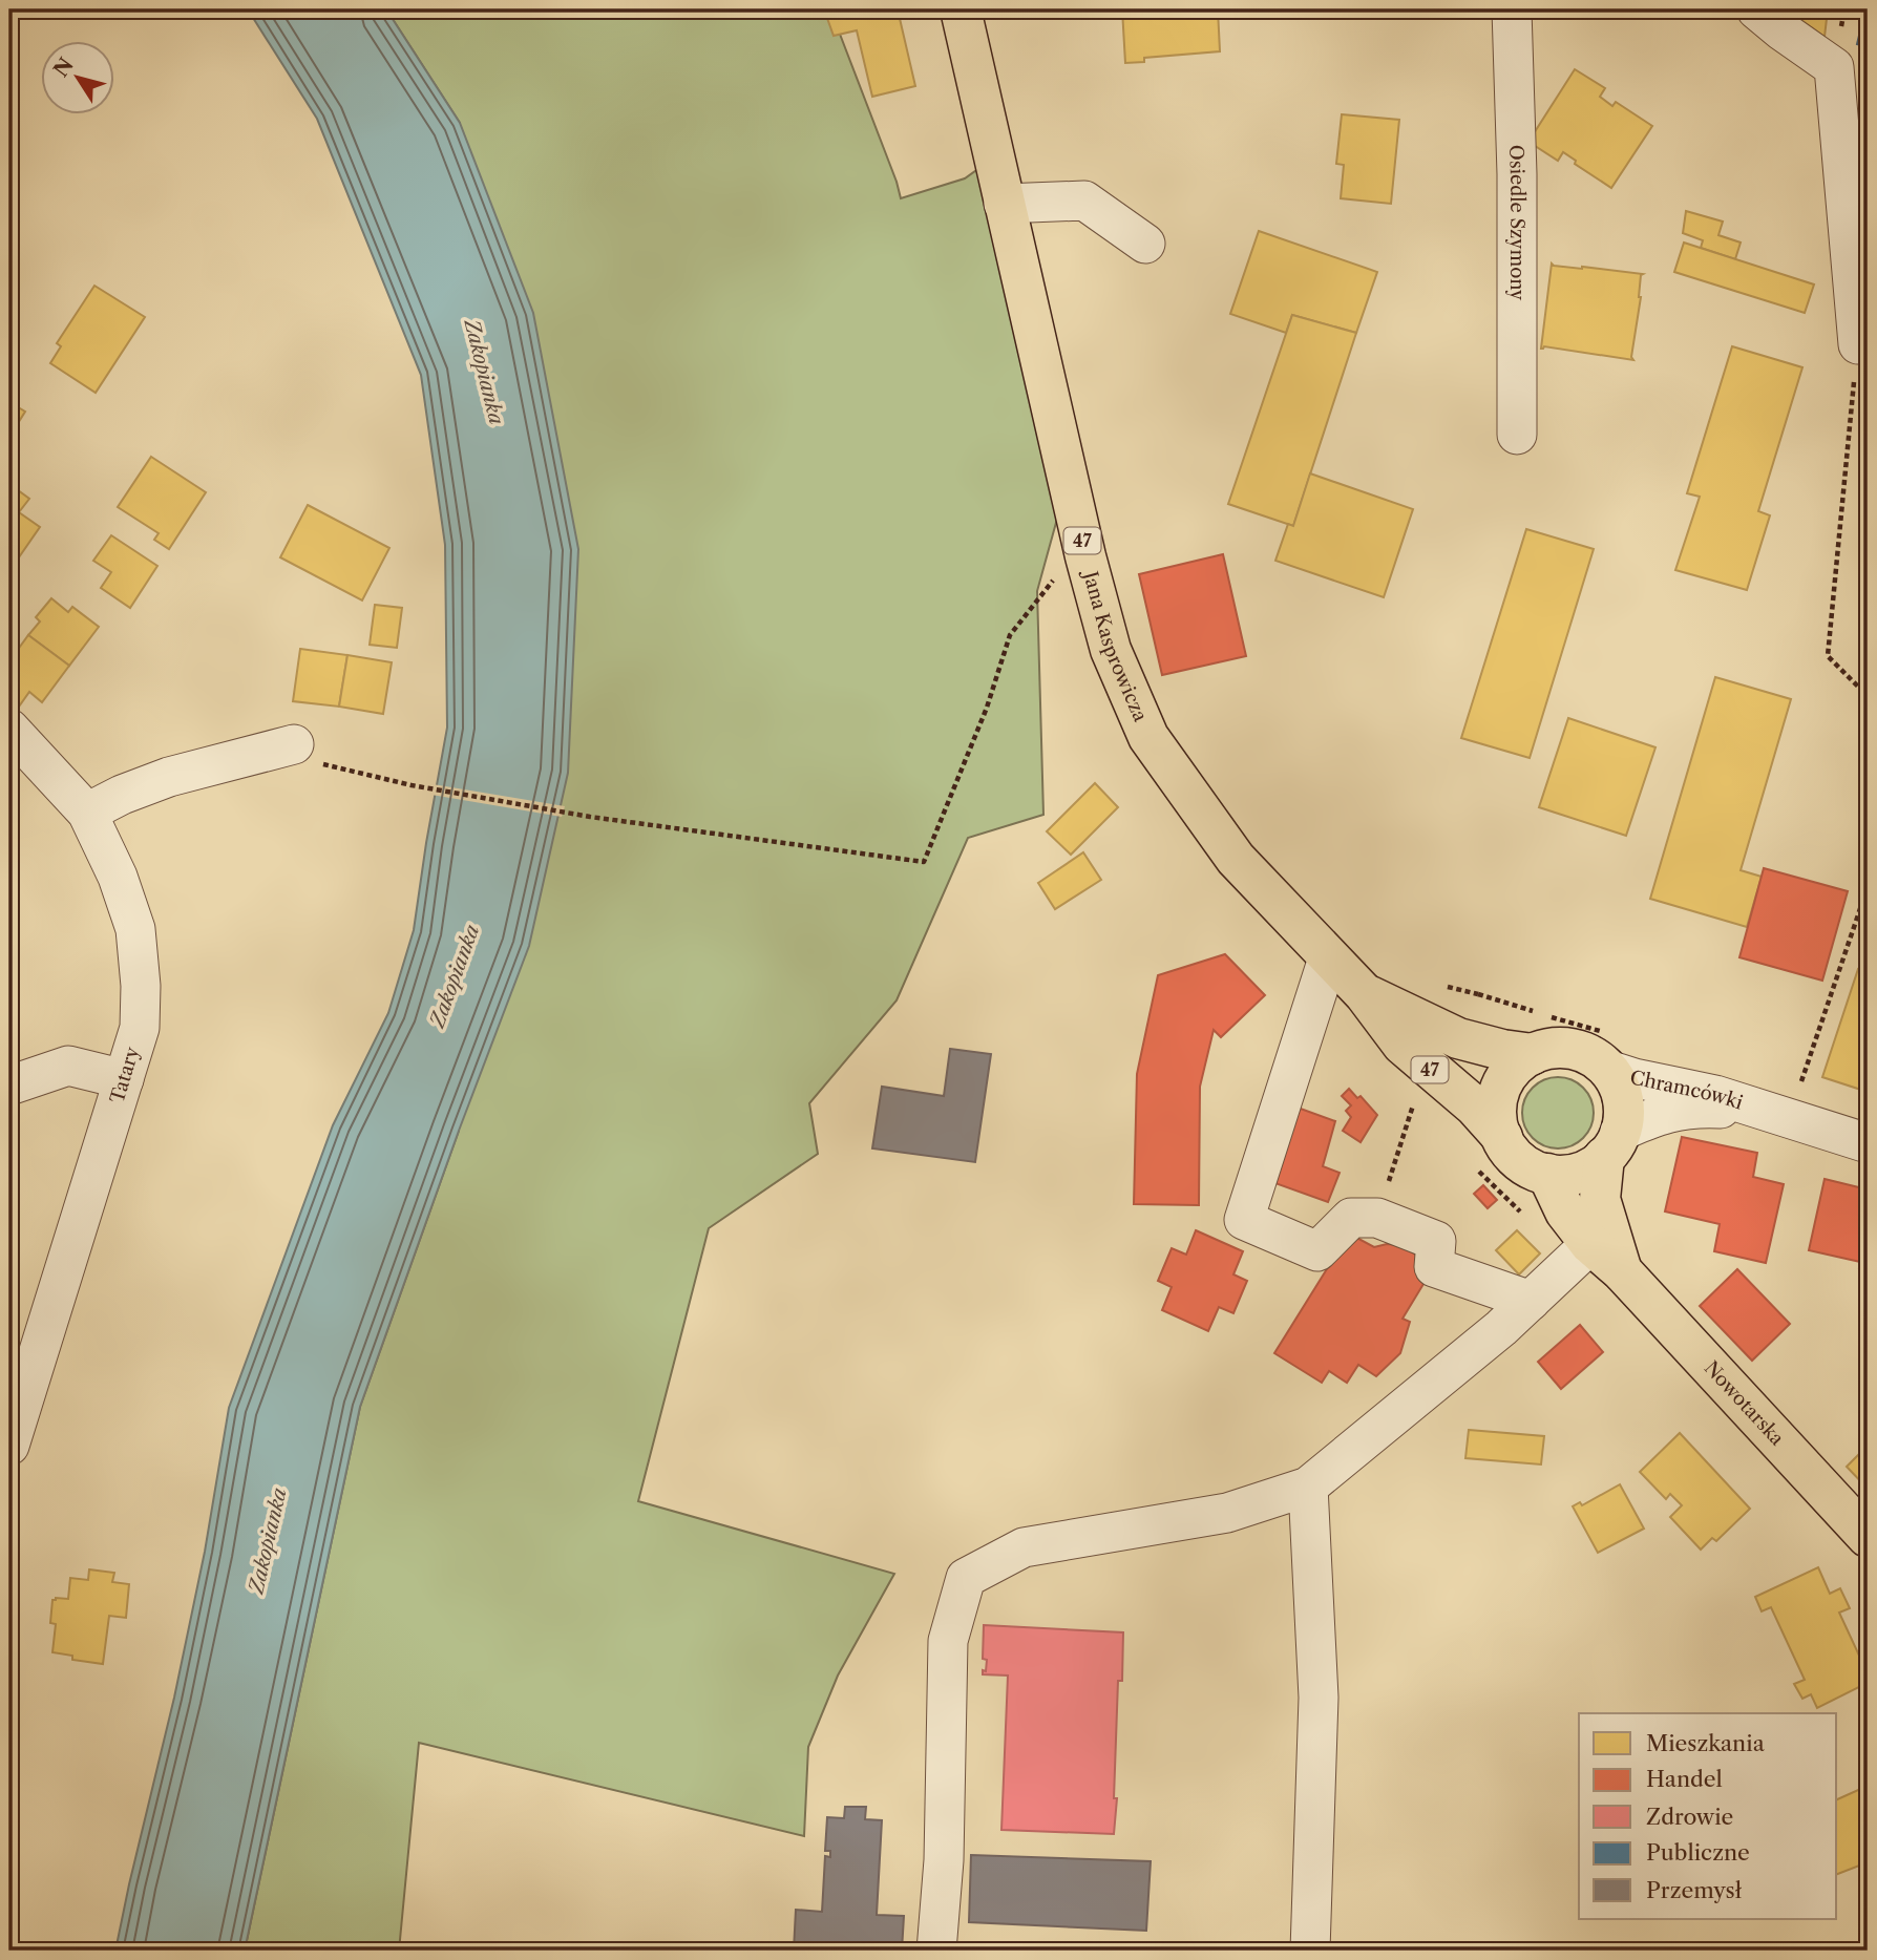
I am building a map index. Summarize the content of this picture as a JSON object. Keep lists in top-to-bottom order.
{
  "streets": {
    "main road": ["47", "Jana Kasprowicza", "Nowotarska"],
    "street": ["Osiedle Szymony", "Tatary", "Chramcówki"]
  },
  "crossings": [
    ["47", "Jana Kasprowicza"],
    ["47", "Chramcówki"],
    ["47", "Nowotarska"],
    ["Jana Kasprowicza", "Chramcówki"],
    ["Jana Kasprowicza", "Nowotarska"],
    ["Chramcówki", "Nowotarska"]
  ],
  "water": ["Zakopianka"],
  "legend": [
    "Mieszkania",
    "Handel",
    "Zdrowie",
    "Publiczne",
    "Przemysł"
  ],
  "north": "top left"
}
